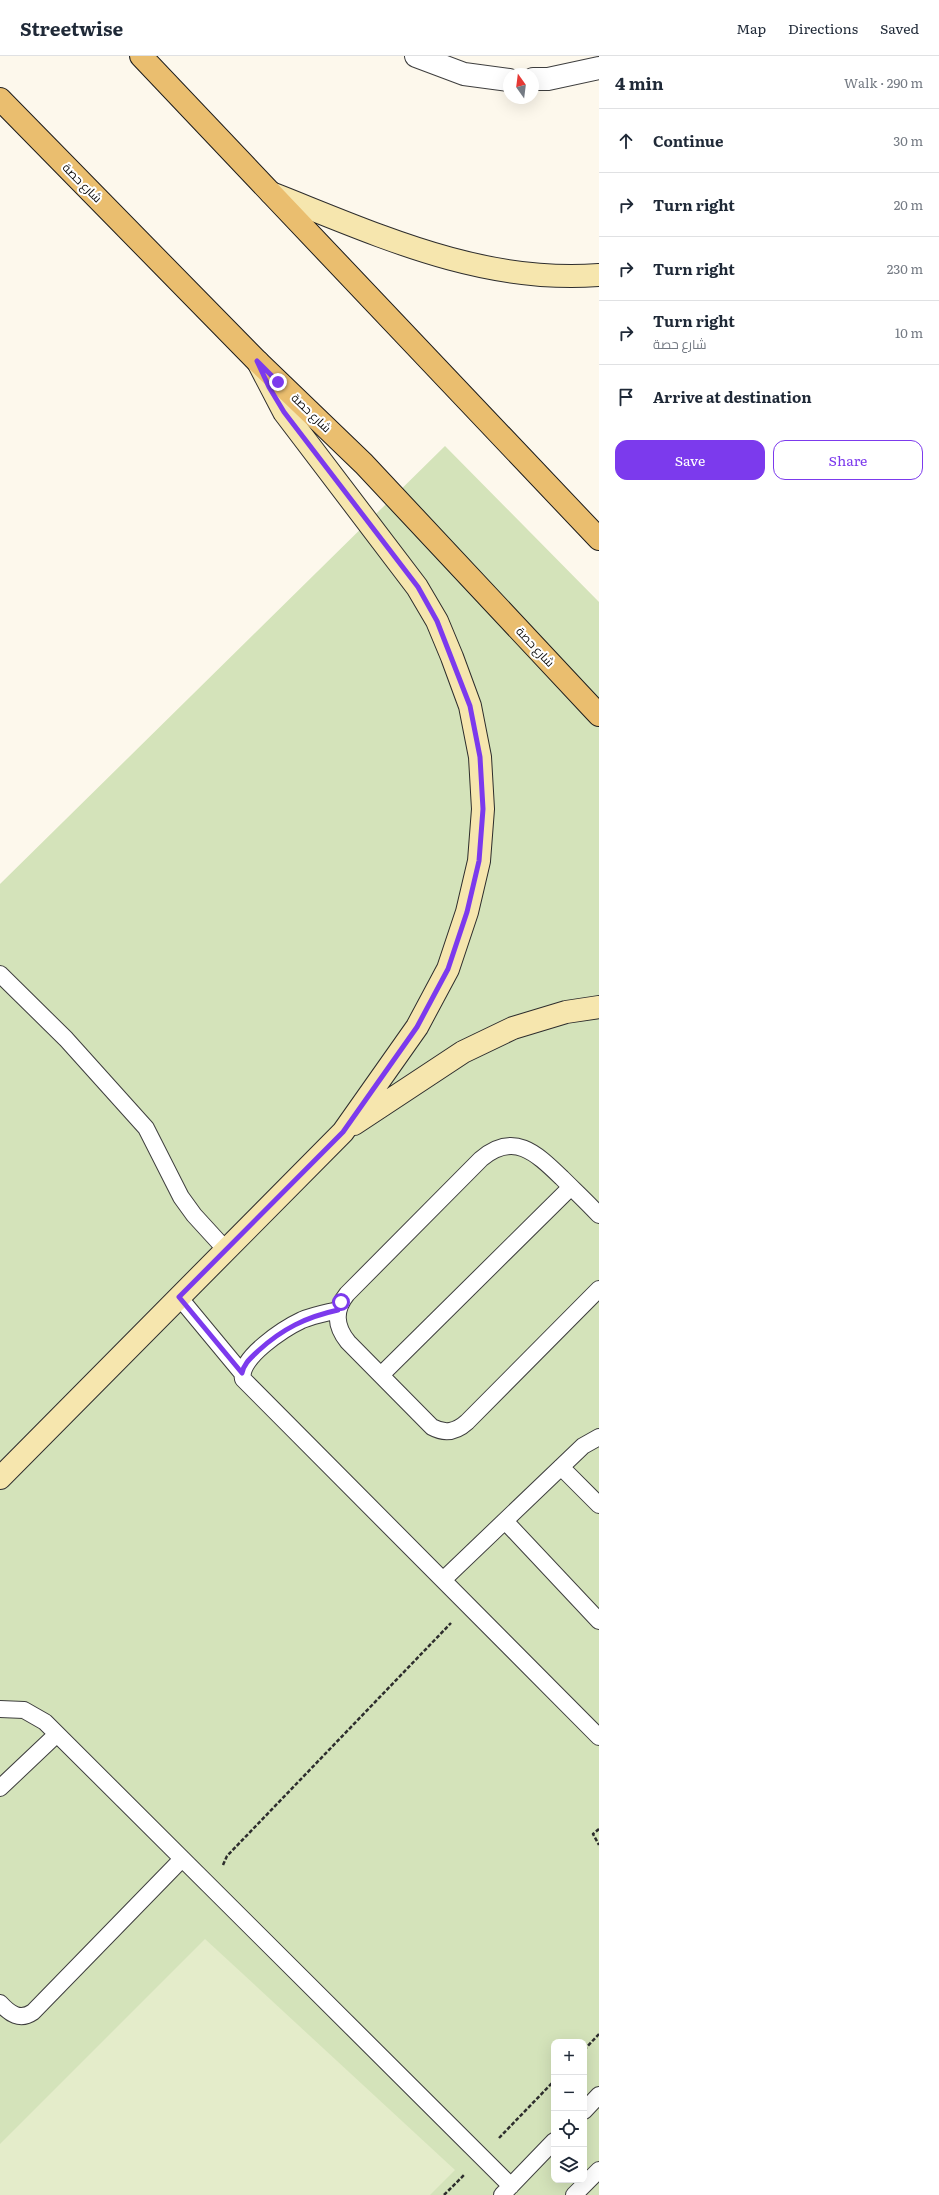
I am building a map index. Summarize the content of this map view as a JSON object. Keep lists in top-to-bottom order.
{
  "streets": {
    "main road": ["شارع حصة"]
  },
  "north": "top",
  "page": {
    "header": "Streetwise",
    "nav": ["Map", "Directions", "Saved"],
    "heading": ["4 min", "Walk · 290 m"],
    "list": [
      ["Continue", "30 m"],
      ["Turn right", "20 m"],
      ["Turn right", "230 m"],
      ["Turn right", "شارع حصة", "10 m"],
      "Arrive at destination"
    ],
    "buttons": ["Save", "Share"],
    "map_buttons": ["+", "−"]
  }
}
